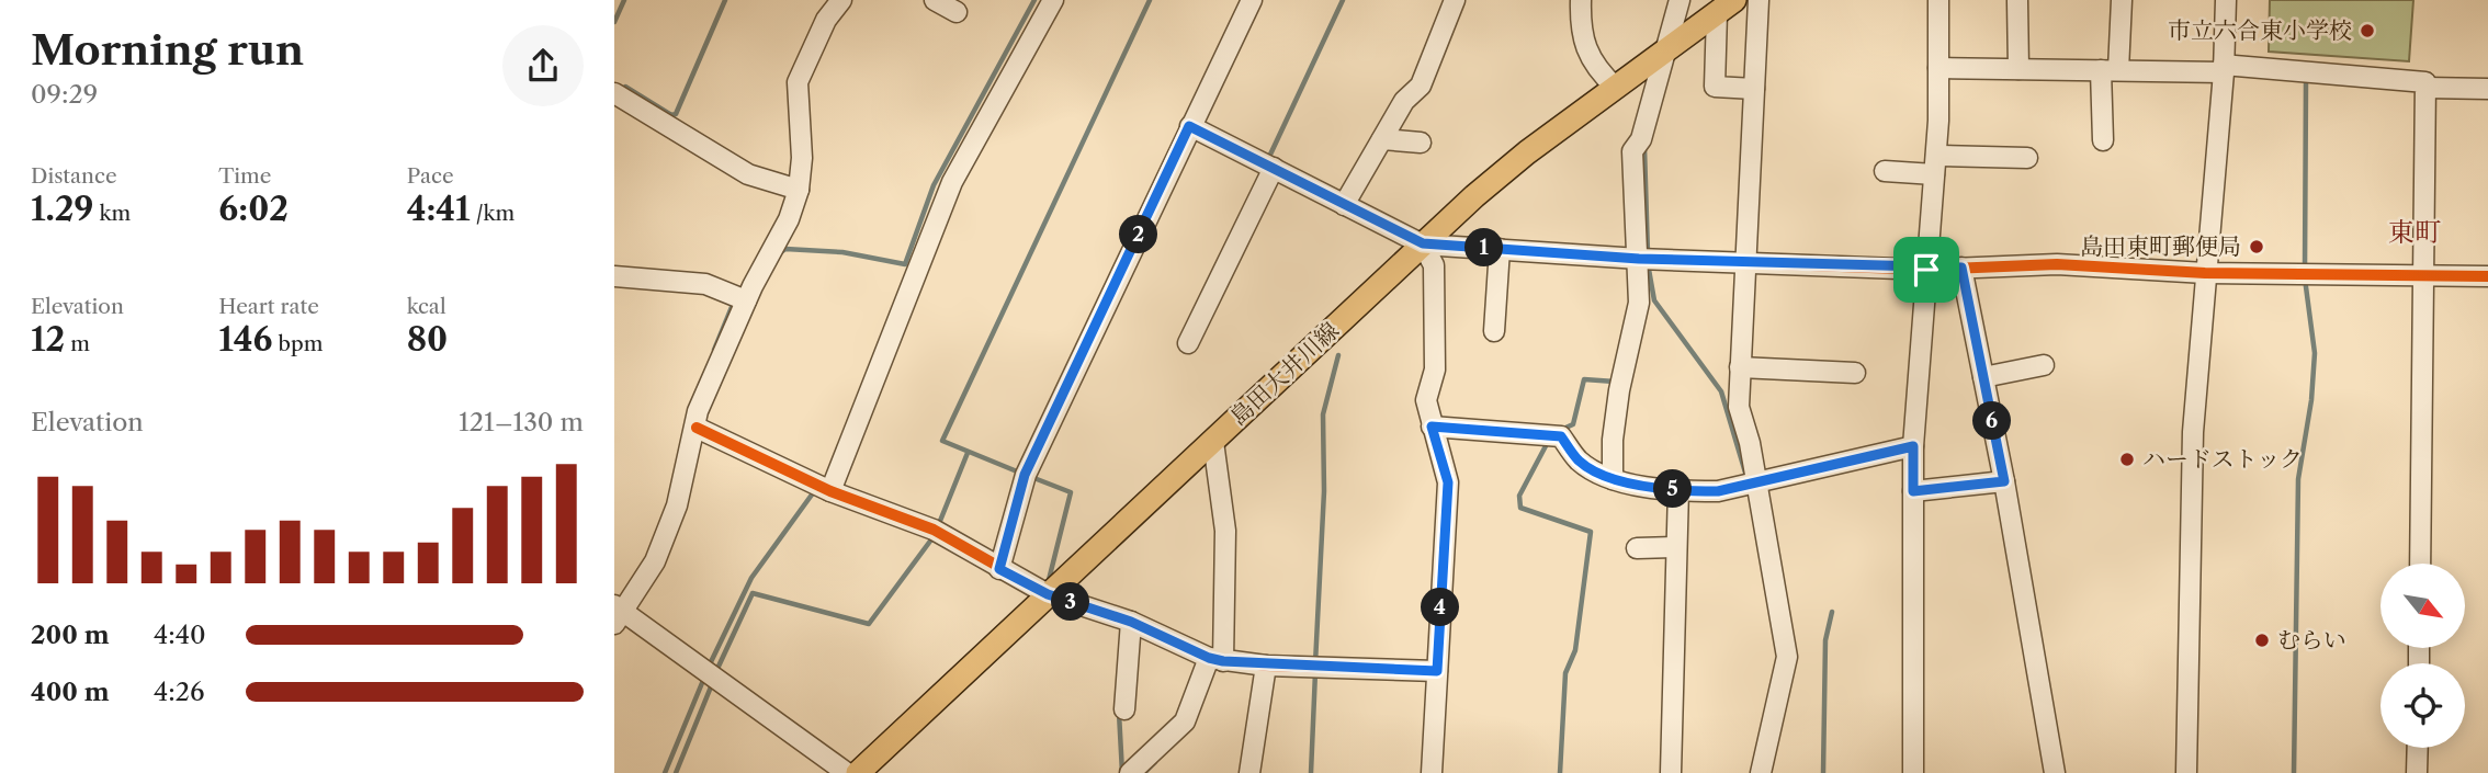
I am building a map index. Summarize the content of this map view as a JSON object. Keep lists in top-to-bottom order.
{
  "streets": {
    "main road": ["島田大井川線"]
  },
  "districts": ["東町"],
  "places": [
    "市立六合東小学校",
    "島田東町郵便局",
    "ハードストック",
    "むらい"
  ],
  "north": "bottom right",
  "page": {
    "heading": ["Morning run", "09:29"],
    "stats": [
      ["Distance", "1.29 km"],
      ["Time", "6:02"],
      ["Pace", "4:41 /km"],
      ["Elevation", "12 m"],
      ["Heart rate", "146 bpm"],
      ["kcal", "80"]
    ],
    "pins": [
      "2",
      "1",
      "6",
      "5",
      "3",
      "4"
    ],
    "chart": ["Elevation", "121–130 m"],
    "list": [
      {
        "name": "200 m",
        "note": "4:40"
      },
      {
        "name": "400 m",
        "note": "4:26"
      }
    ]
  }
}
